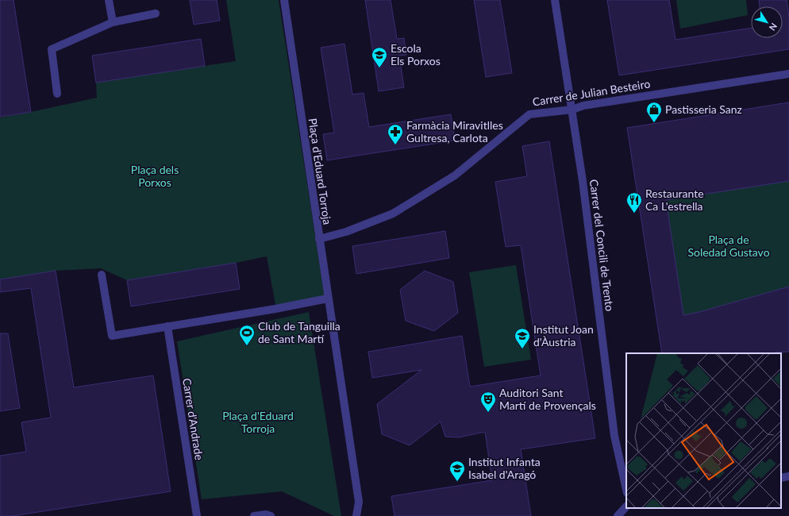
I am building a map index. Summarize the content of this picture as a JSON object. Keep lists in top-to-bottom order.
{
  "streets": {
    "street": [
      "Carrer de Julian Besteiro",
      "Plaça d'Eduard Torroja",
      "Carrer del Concili de Trento",
      "Carrer d'Andrade"
    ]
  },
  "crossings": [
    ["Carrer de Julian Besteiro", "Plaça d'Eduard Torroja"],
    ["Carrer de Julian Besteiro", "Carrer del Concili de Trento"]
  ],
  "parks": ["Plaça dels Porxos", "Plaça de Soledad Gustavo", "Plaça d'Eduard Torroja"],
  "places": {
    "school or university": ["Escola Els Porxos", "Institut Joan d'Àustria", "Institut Infanta Isabel d'Aragó"],
    "shop": ["Pastisseria Sanz"],
    "pharmacy": ["Farmàcia Miravitlles Gultresa, Carlota"],
    "restaurant": ["Restaurante Ca L'estrella"],
    "sports": ["Club de Tanguilla de Sant Martí"],
    "theatre": ["Auditori Sant Martí de Provençals"]
  },
  "north": "bottom right"
}
